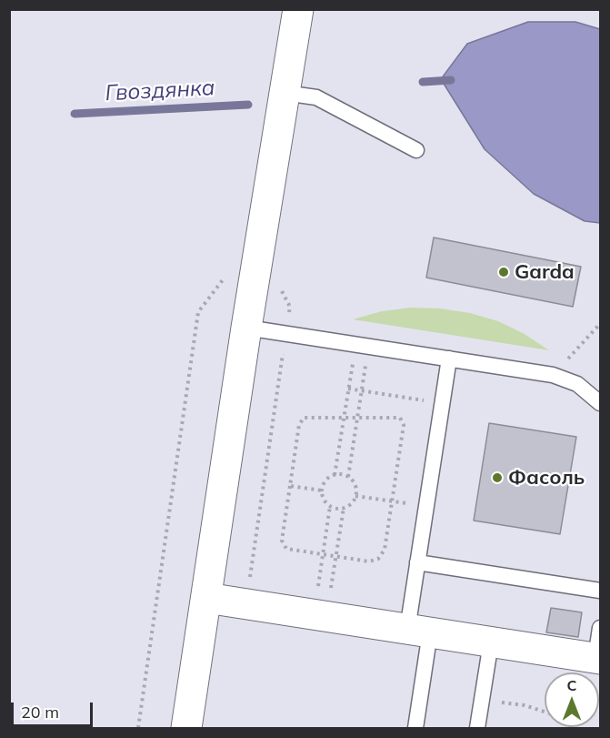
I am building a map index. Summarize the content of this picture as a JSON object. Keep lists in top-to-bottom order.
{
  "water": ["Гвоздянка"],
  "places": ["Garda", "Фасоль"],
  "scale_bar": "20 m",
  "north": "top"
}
